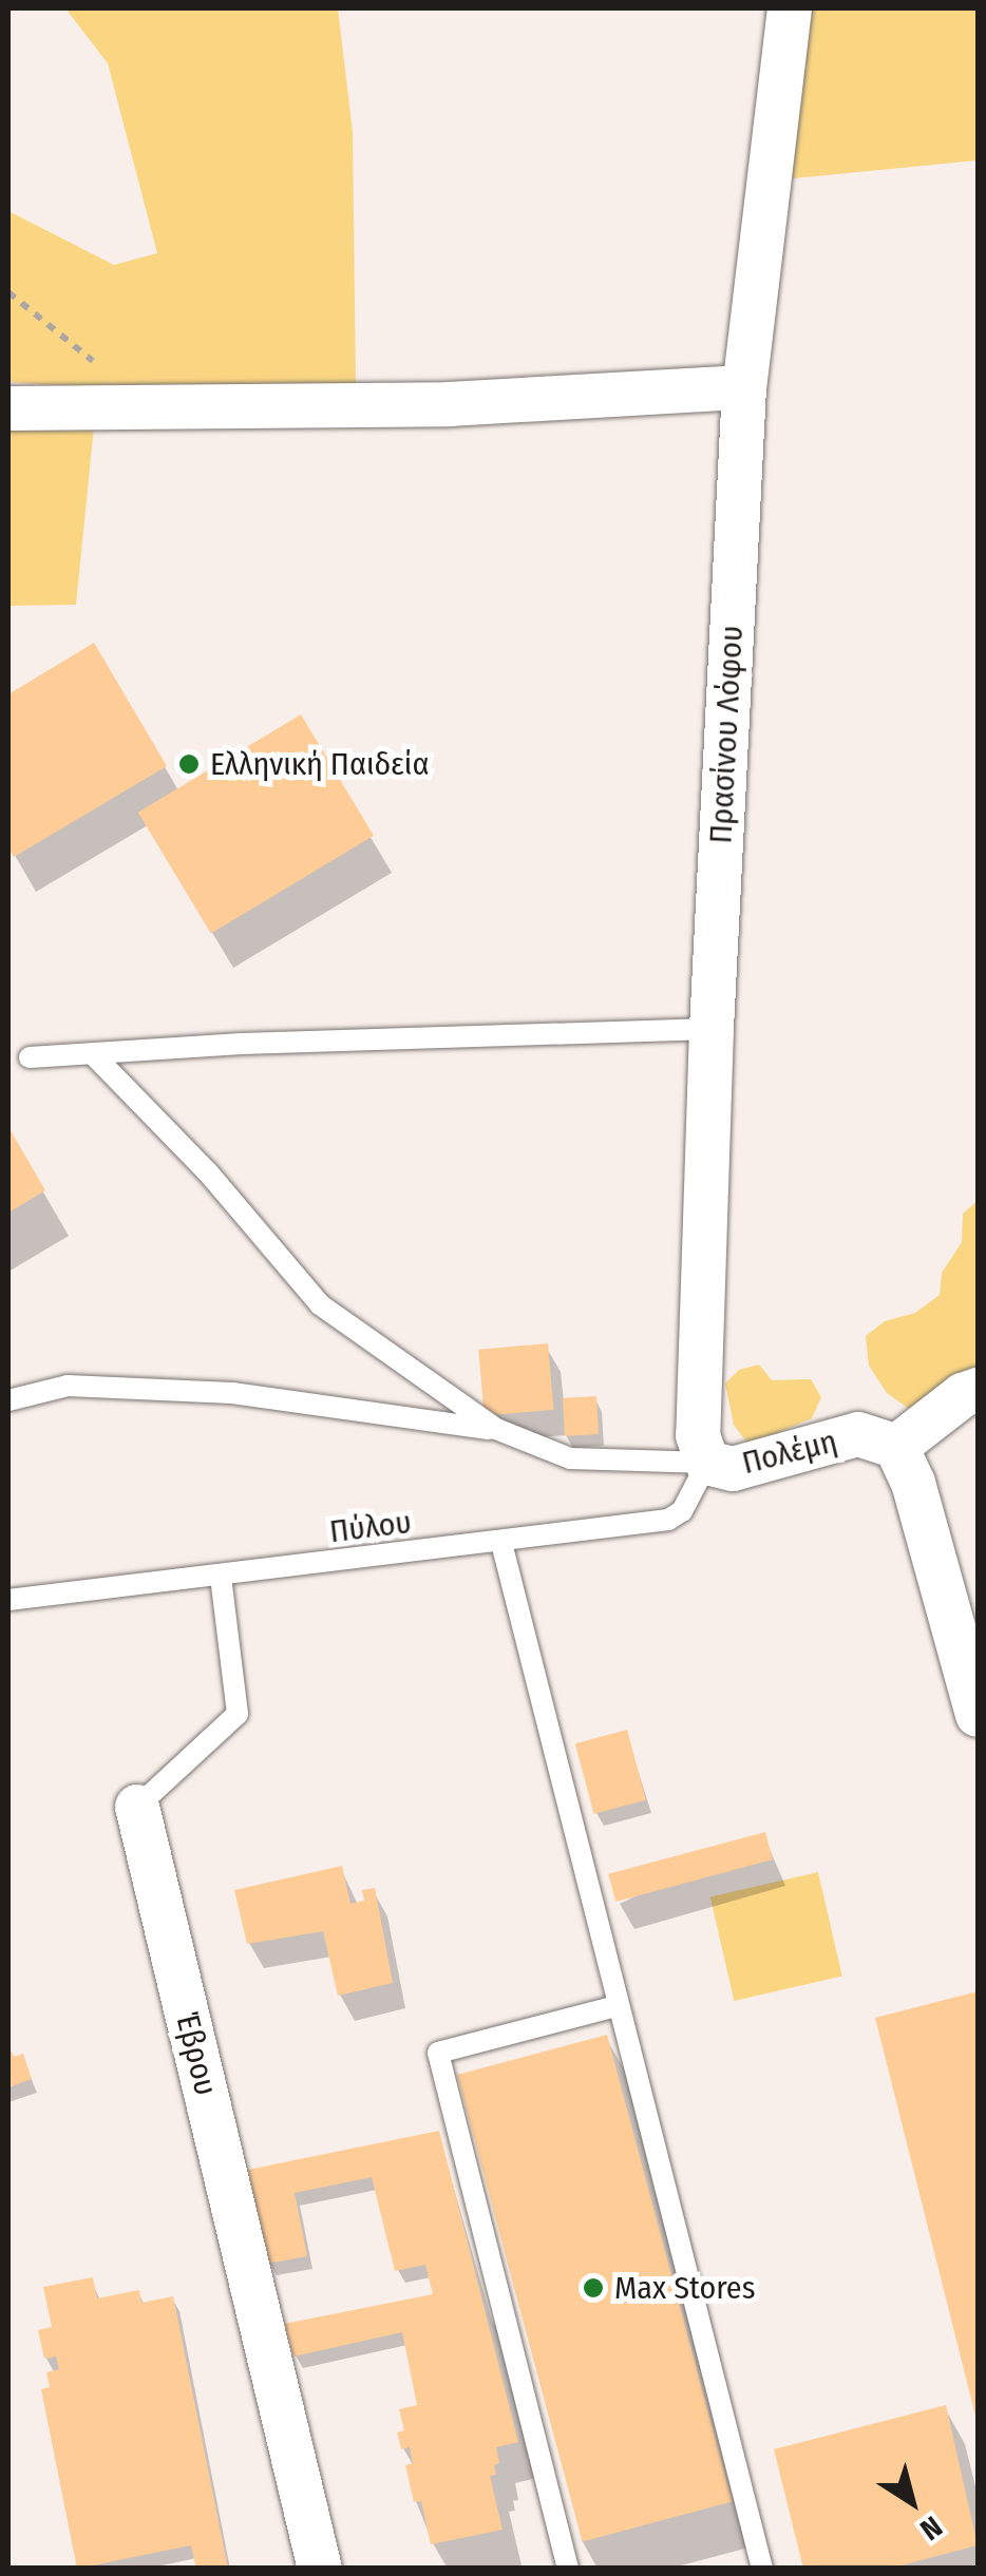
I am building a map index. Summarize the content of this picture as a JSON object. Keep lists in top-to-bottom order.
{
  "streets": {
    "street": ["Πρασίνου Λόφου", "Πολέμη", "Έβρου"],
    "lane": ["Πύλου"]
  },
  "crossings": [
    ["Πρασίνου Λόφου", "Πολέμη"],
    ["Πρασίνου Λόφου", "Πύλου"],
    ["Πολέμη", "Πύλου"],
    ["Πύλου", "Έβρου"]
  ],
  "places": ["Ελληνική Παιδεία", "Max Stores"],
  "north": "bottom right"
}
